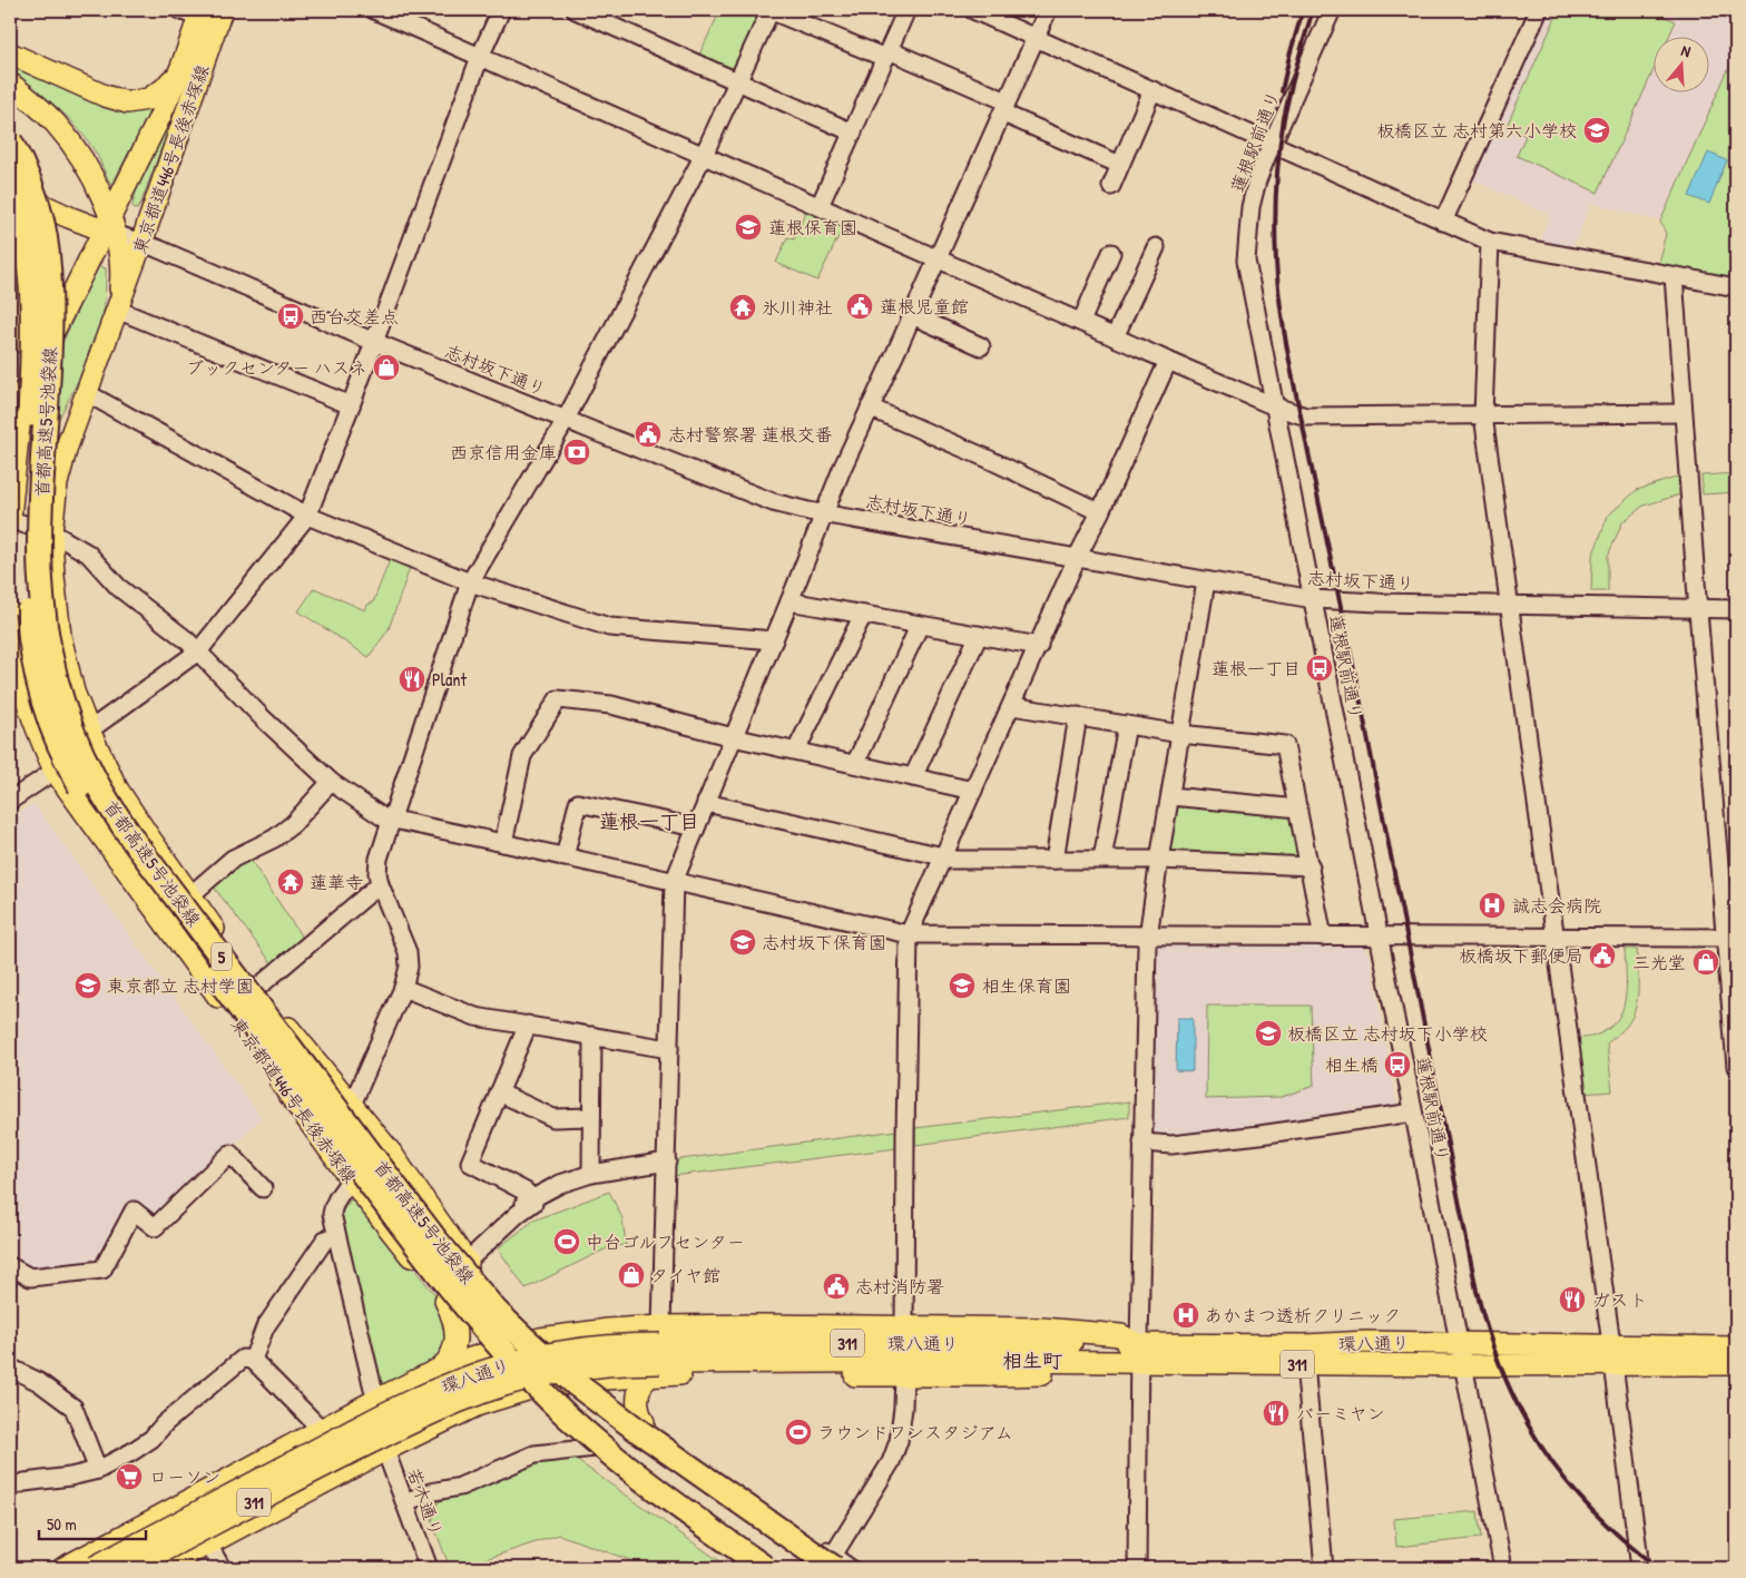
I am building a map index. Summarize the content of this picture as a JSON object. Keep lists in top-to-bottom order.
{
  "streets": {
    "highway": ["首都高速5号池袋線", "5"],
    "main road": ["東京都道446号長後赤塚線", "311", "環八通り"],
    "street": ["蓮根駅前通り", "志村坂下通り", "若木通り"]
  },
  "crossings": [
    ["蓮根駅前通り", "志村坂下通り"],
    ["蓮根駅前通り", "環八通り"],
    ["東京都道446号長後赤塚線", "志村坂下通り"],
    ["東京都道446号長後赤塚線", "若木通り"]
  ],
  "districts": ["蓮根一丁目", "相生町"],
  "places": {
    "school or university": [
      "板橋区立 志村第六小学校",
      "蓮根保育園",
      "志村坂下保育園",
      "東京都立 志村学園",
      "相生保育園",
      "板橋区立 志村坂下小学校"
    ],
    "public building": [
      "蓮根児童館",
      "志村警察署 蓮根交番",
      "板橋坂下郵便局",
      "志村消防署"
    ],
    "temple": ["氷川神社", "蓮華寺"],
    "bus stop": ["西台交差点", "蓮根一丁目", "相生橋"],
    "shop": ["ブックセンター ハスネ", "三光堂", "タイヤ館"],
    "bank": ["西京信用金庫"],
    "restaurant": ["Plant", "ガスト", "バーミヤン"],
    "hospital": ["誠志会病院", "あかまつ透析クリニック"],
    "sports": ["中台ゴルフセンター", "ラウンドワンスタジアム"],
    "supermarket": ["ローソン"]
  },
  "scale_bar": "50 m",
  "north": "top"
}
